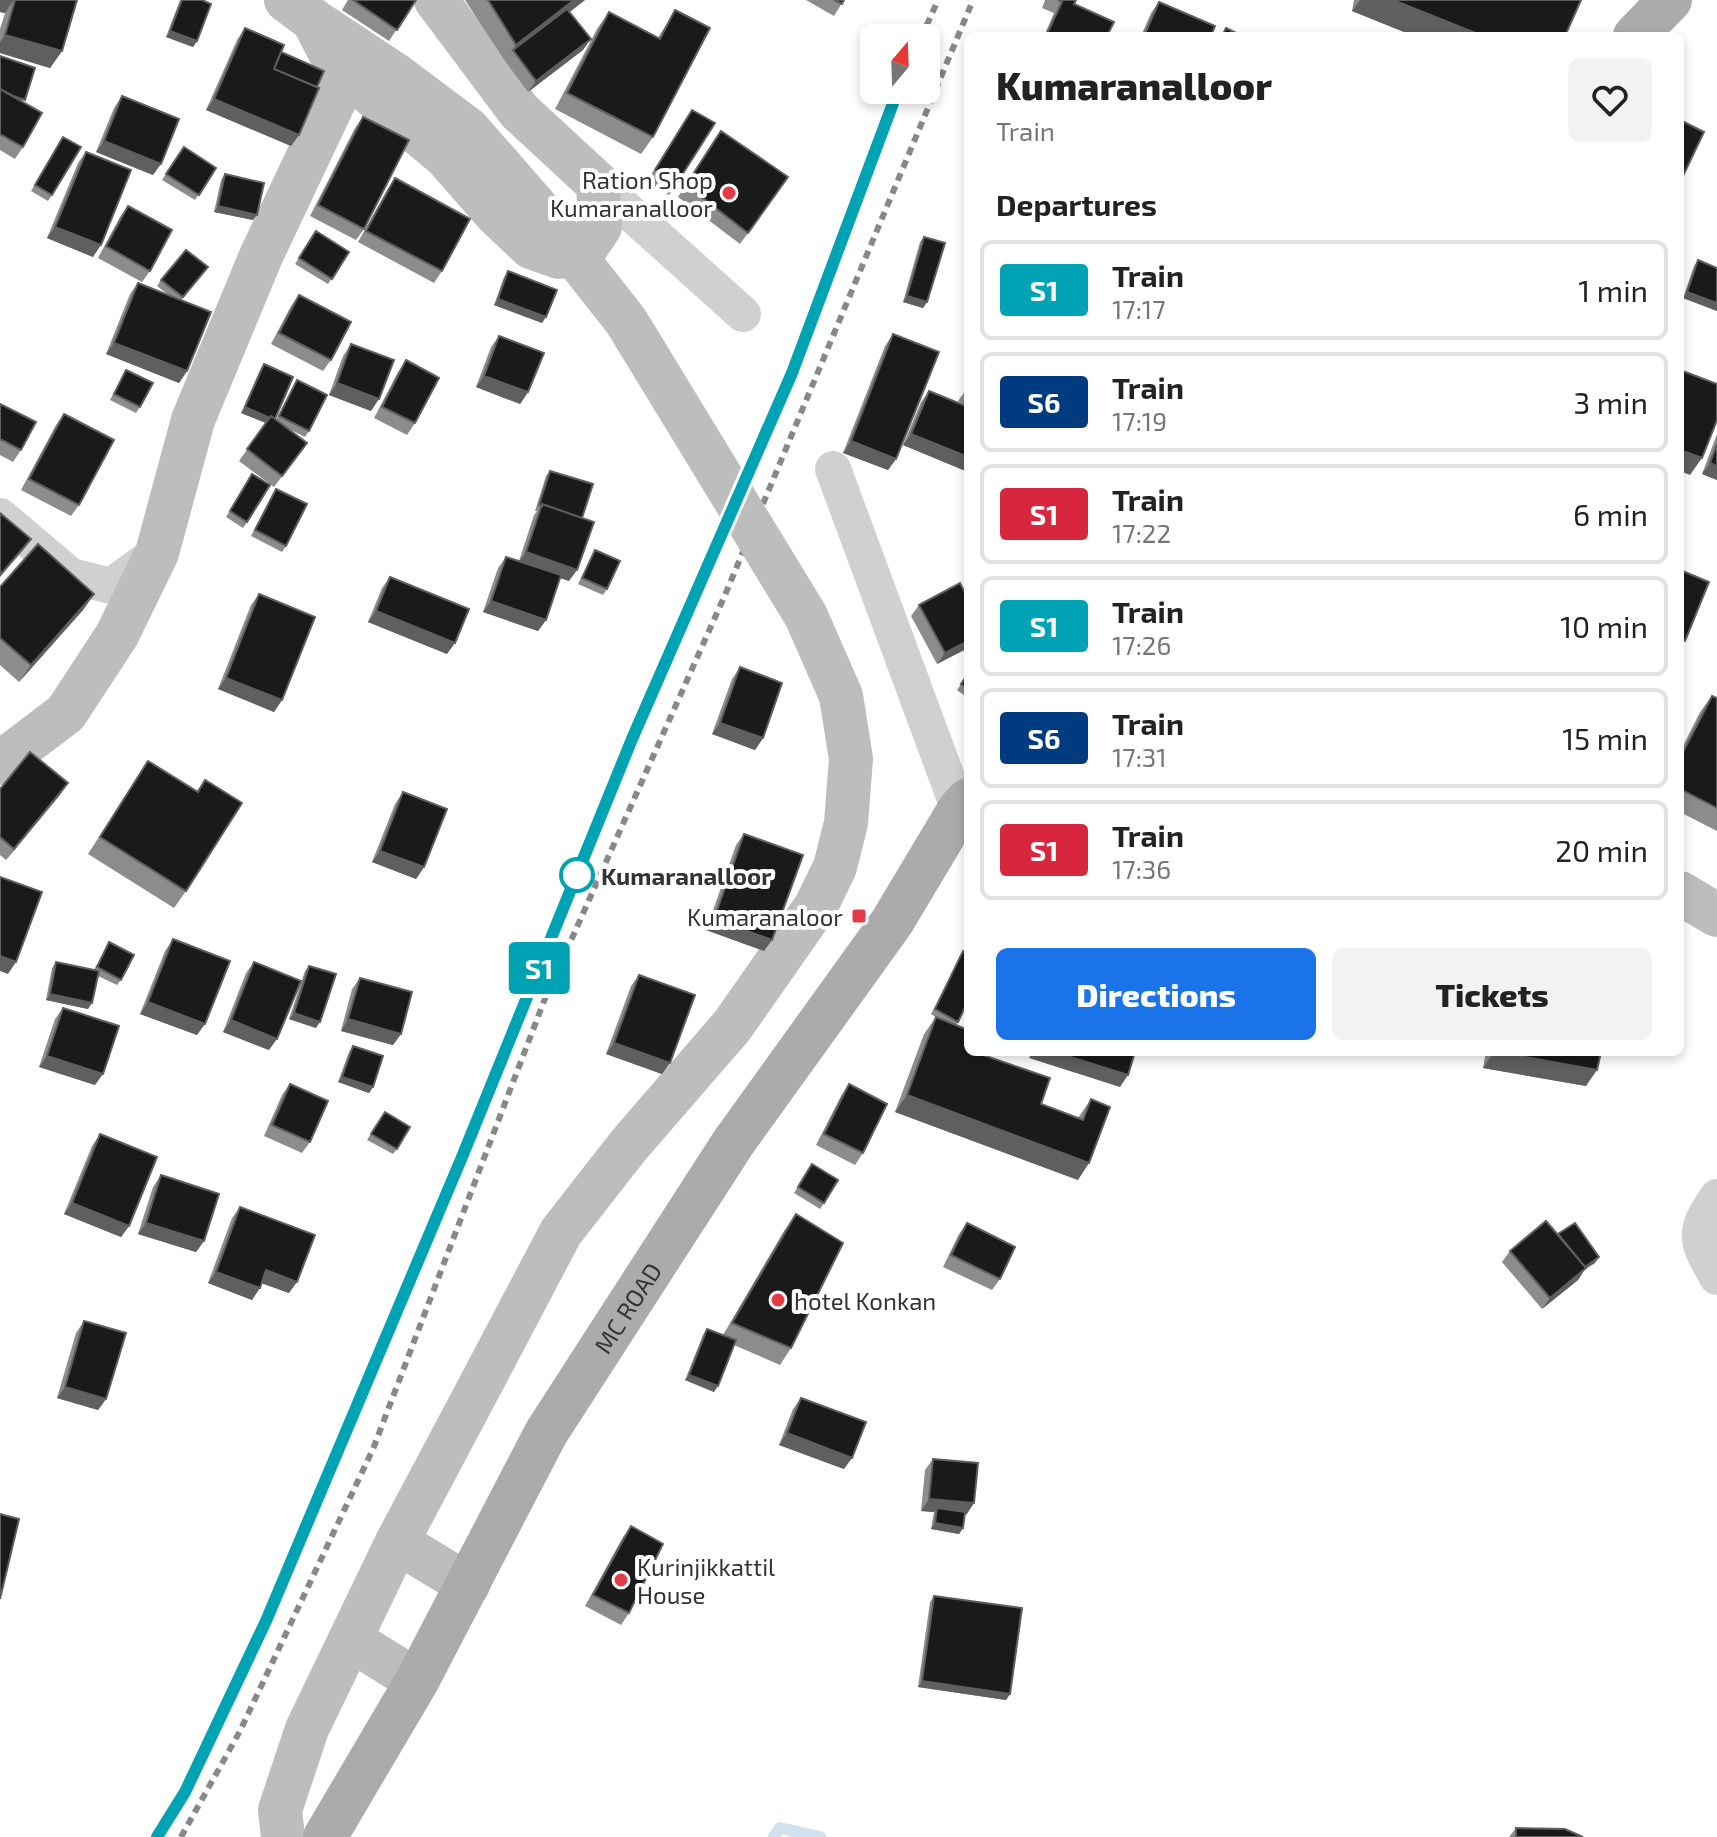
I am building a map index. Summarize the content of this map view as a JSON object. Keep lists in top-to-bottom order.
{
  "streets": {
    "main road": ["MC ROAD"]
  },
  "places": {
    "other": [
      "Ration Shop Kumaranalloor",
      "Kumaranalloor",
      "hotel Konkan",
      "Kurinjikkattil House"
    ],
    "transit": ["Kumaranaloor"]
  },
  "north": "top",
  "page": {
    "on_map": "S1",
    "heading": [
      ["Kumaranalloor", "Train"],
      "Departures"
    ],
    "list": [
      {
        "mark": "S1",
        "name": "Train",
        "note": "17:17",
        "value": "1 min"
      },
      {
        "mark": "S6",
        "name": "Train",
        "note": "17:19",
        "value": "3 min"
      },
      {
        "mark": "S1",
        "name": "Train",
        "note": "17:22",
        "value": "6 min"
      },
      {
        "mark": "S1",
        "name": "Train",
        "note": "17:26",
        "value": "10 min"
      },
      {
        "mark": "S6",
        "name": "Train",
        "note": "17:31",
        "value": "15 min"
      },
      {
        "mark": "S1",
        "name": "Train",
        "note": "17:36",
        "value": "20 min"
      }
    ],
    "buttons": ["Directions", "Tickets"]
  }
}
